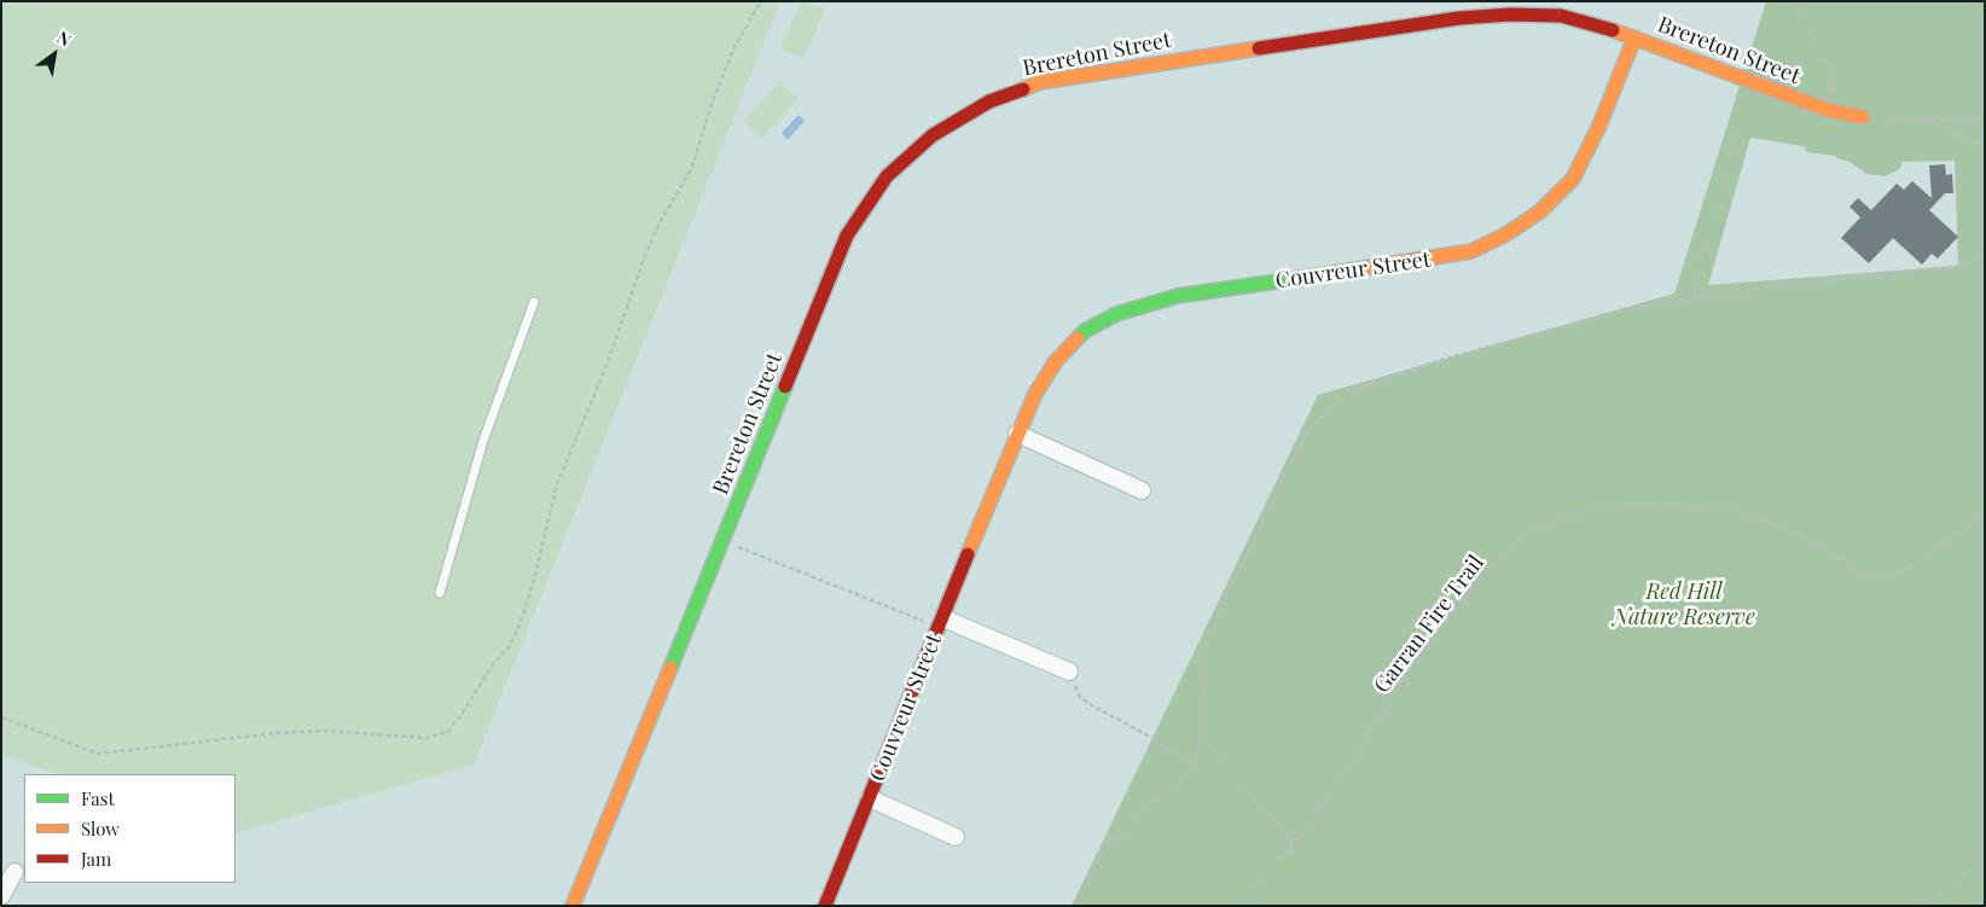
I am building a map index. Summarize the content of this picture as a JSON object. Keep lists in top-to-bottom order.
{
  "streets": {
    "street": ["Brereton Street", "Couvreur Street"],
    "path": ["Garran Fire Trail"]
  },
  "crossings": [
    ["Brereton Street", "Couvreur Street"]
  ],
  "parks": ["Red Hill Nature Reserve"],
  "legend": ["Fast", "Slow", "Jam"],
  "north": "top right"
}
